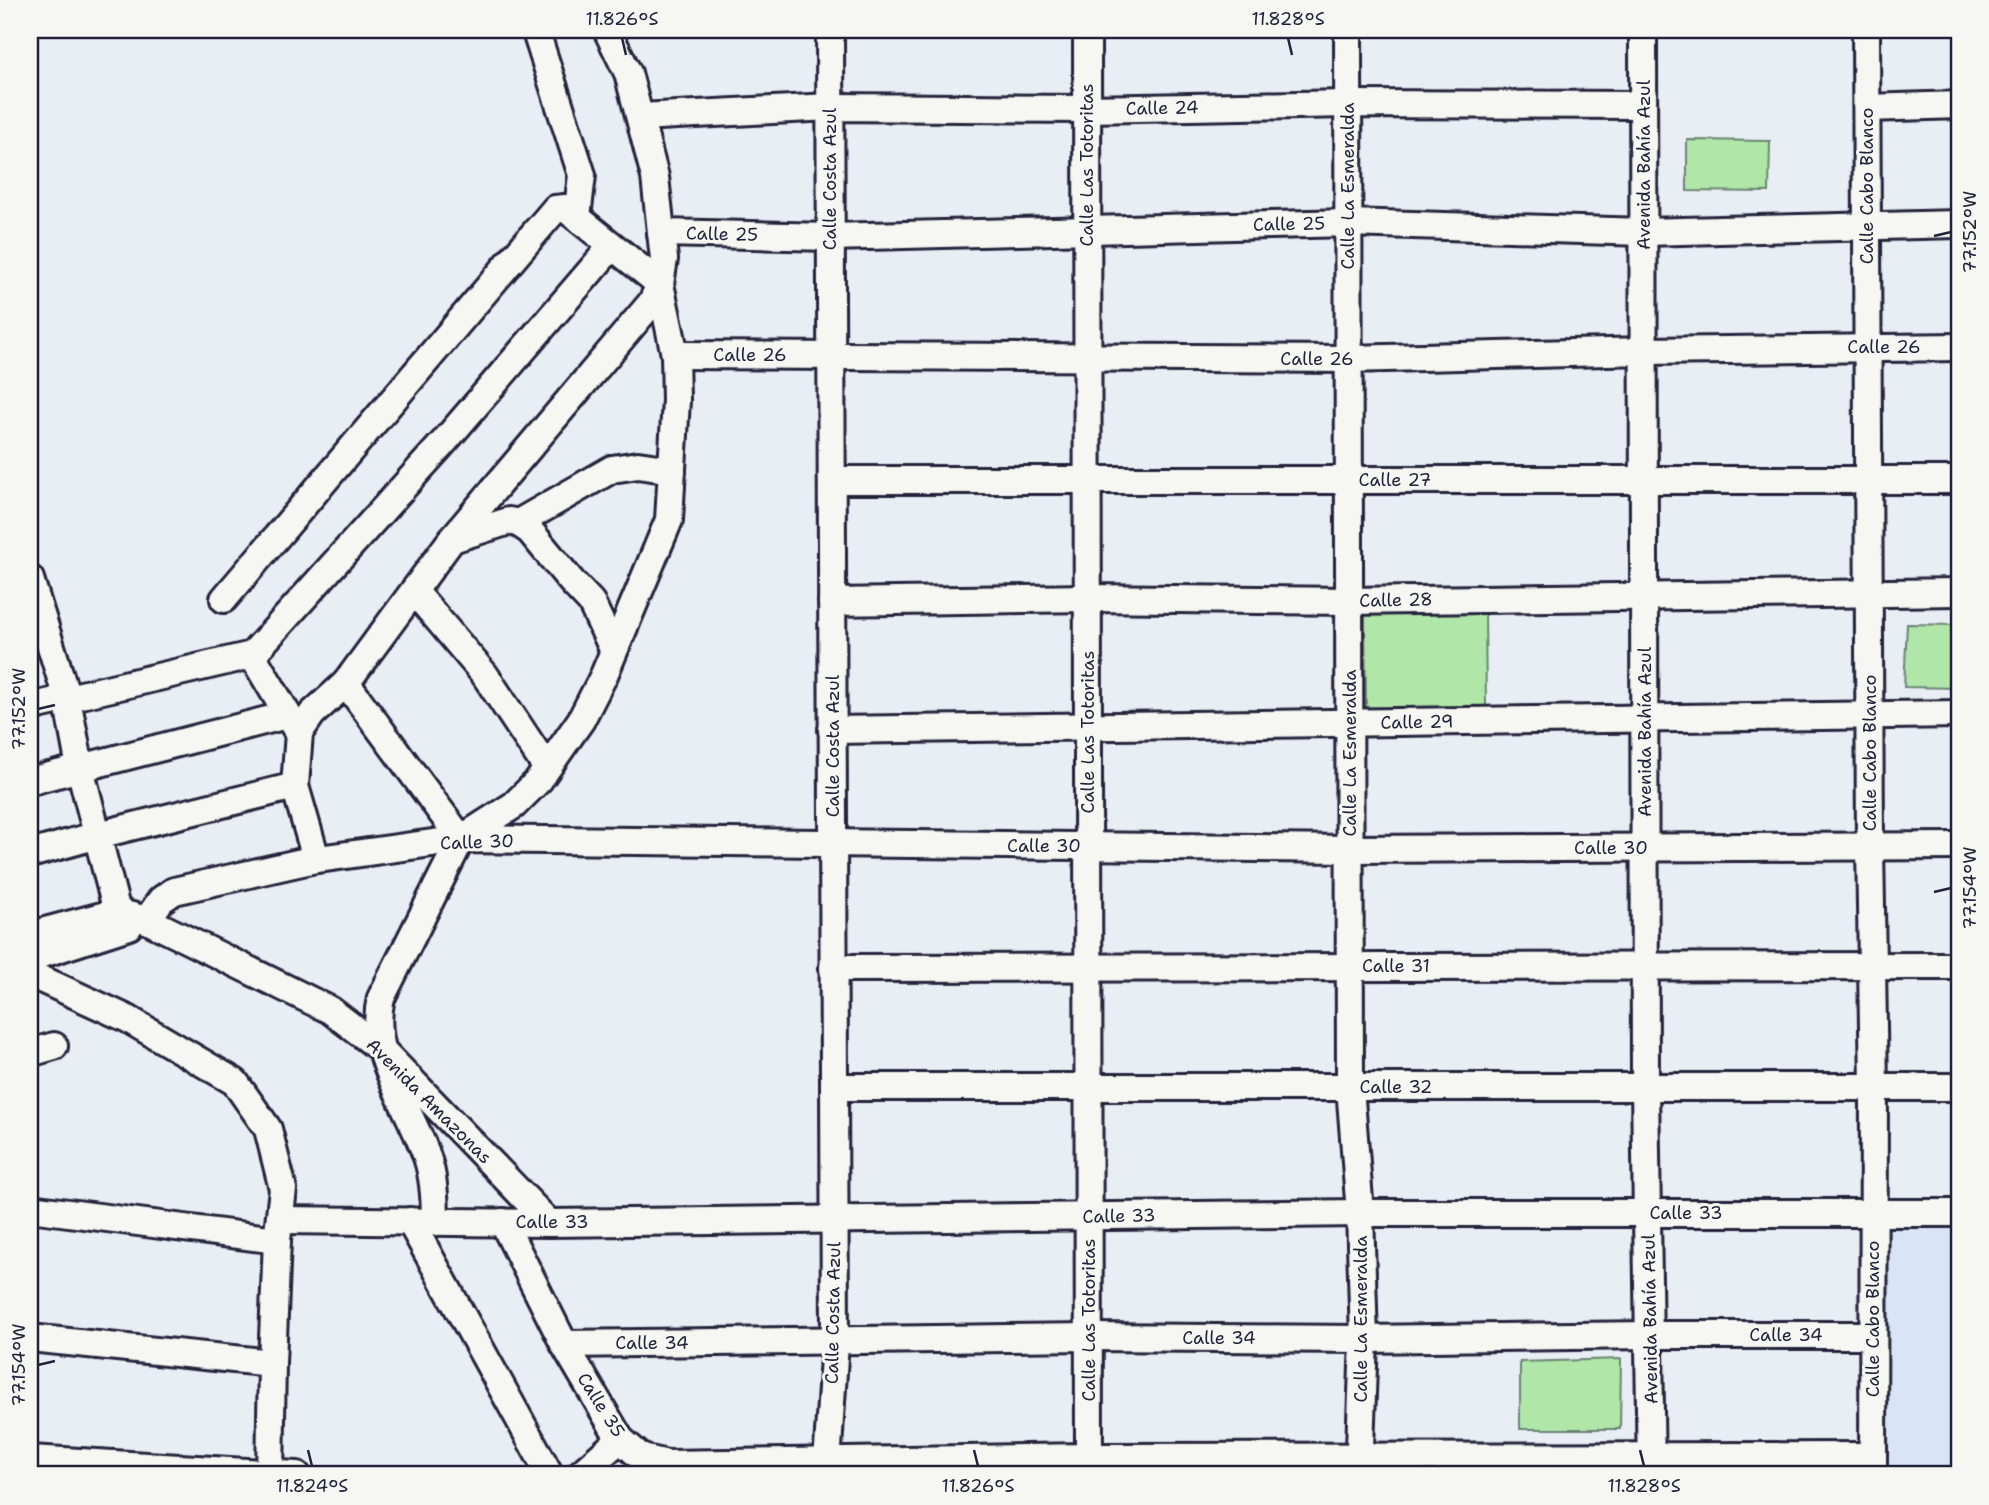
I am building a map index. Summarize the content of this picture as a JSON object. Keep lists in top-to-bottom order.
{
  "streets": {
    "street": [
      "Calle 24",
      "Calle Las Totoritas",
      "Avenida Bahía Azul",
      "Calle Costa Azul",
      "Calle La Esmeralda",
      "Calle Cabo Blanco",
      "Calle 25",
      "Calle 26",
      "Calle 27",
      "Calle 28",
      "Calle 29",
      "Calle 30",
      "Calle 31",
      "Calle 32",
      "Avenida Amazonas",
      "Calle 33",
      "Calle 34",
      "Calle 35"
    ]
  },
  "crossings": [
    ["Calle 24", "Calle Las Totoritas"],
    ["Calle 24", "Avenida Bahía Azul"],
    ["Calle 24", "Calle Costa Azul"],
    ["Calle 24", "Calle La Esmeralda"],
    ["Calle Las Totoritas", "Calle 25"],
    ["Calle Las Totoritas", "Calle 26"],
    ["Calle Las Totoritas", "Calle 27"],
    ["Calle Las Totoritas", "Calle 28"],
    ["Calle Las Totoritas", "Calle 29"],
    ["Calle Las Totoritas", "Calle 30"],
    ["Calle Las Totoritas", "Calle 31"],
    ["Calle Las Totoritas", "Calle 32"],
    ["Calle Las Totoritas", "Calle 33"],
    ["Calle Las Totoritas", "Calle 34"],
    ["Avenida Bahía Azul", "Calle 25"],
    ["Avenida Bahía Azul", "Calle 26"],
    ["Avenida Bahía Azul", "Calle 27"],
    ["Avenida Bahía Azul", "Calle 28"],
    ["Avenida Bahía Azul", "Calle 29"],
    ["Avenida Bahía Azul", "Calle 30"],
    ["Avenida Bahía Azul", "Calle 31"],
    ["Avenida Bahía Azul", "Calle 32"],
    ["Avenida Bahía Azul", "Calle 33"],
    ["Avenida Bahía Azul", "Calle 34"],
    ["Calle Costa Azul", "Calle 25"],
    ["Calle Costa Azul", "Calle 26"],
    ["Calle Costa Azul", "Calle 27"],
    ["Calle Costa Azul", "Calle 28"],
    ["Calle Costa Azul", "Calle 29"],
    ["Calle Costa Azul", "Calle 30"],
    ["Calle Costa Azul", "Calle 31"],
    ["Calle Costa Azul", "Calle 32"],
    ["Calle Costa Azul", "Calle 33"],
    ["Calle Costa Azul", "Calle 34"],
    ["Calle La Esmeralda", "Calle 25"],
    ["Calle La Esmeralda", "Calle 26"],
    ["Calle La Esmeralda", "Calle 27"],
    ["Calle La Esmeralda", "Calle 28"],
    ["Calle La Esmeralda", "Calle 29"],
    ["Calle La Esmeralda", "Calle 30"],
    ["Calle La Esmeralda", "Calle 31"],
    ["Calle La Esmeralda", "Calle 32"],
    ["Calle La Esmeralda", "Calle 33"],
    ["Calle La Esmeralda", "Calle 34"],
    ["Calle Cabo Blanco", "Calle 25"],
    ["Calle Cabo Blanco", "Calle 26"],
    ["Calle Cabo Blanco", "Calle 27"],
    ["Calle Cabo Blanco", "Calle 28"],
    ["Calle Cabo Blanco", "Calle 29"],
    ["Calle Cabo Blanco", "Calle 30"],
    ["Calle Cabo Blanco", "Calle 31"],
    ["Calle Cabo Blanco", "Calle 32"],
    ["Calle Cabo Blanco", "Calle 33"],
    ["Calle Cabo Blanco", "Calle 34"],
    ["Calle 30", "Avenida Amazonas"],
    ["Avenida Amazonas", "Calle 33"],
    ["Calle 33", "Calle 35"],
    ["Calle 34", "Calle 35"]
  ],
  "coordinates": [
    "11.826°S",
    "11.828°S",
    "77.152°W",
    "77.154°W",
    "11.824°S"
  ]
}
